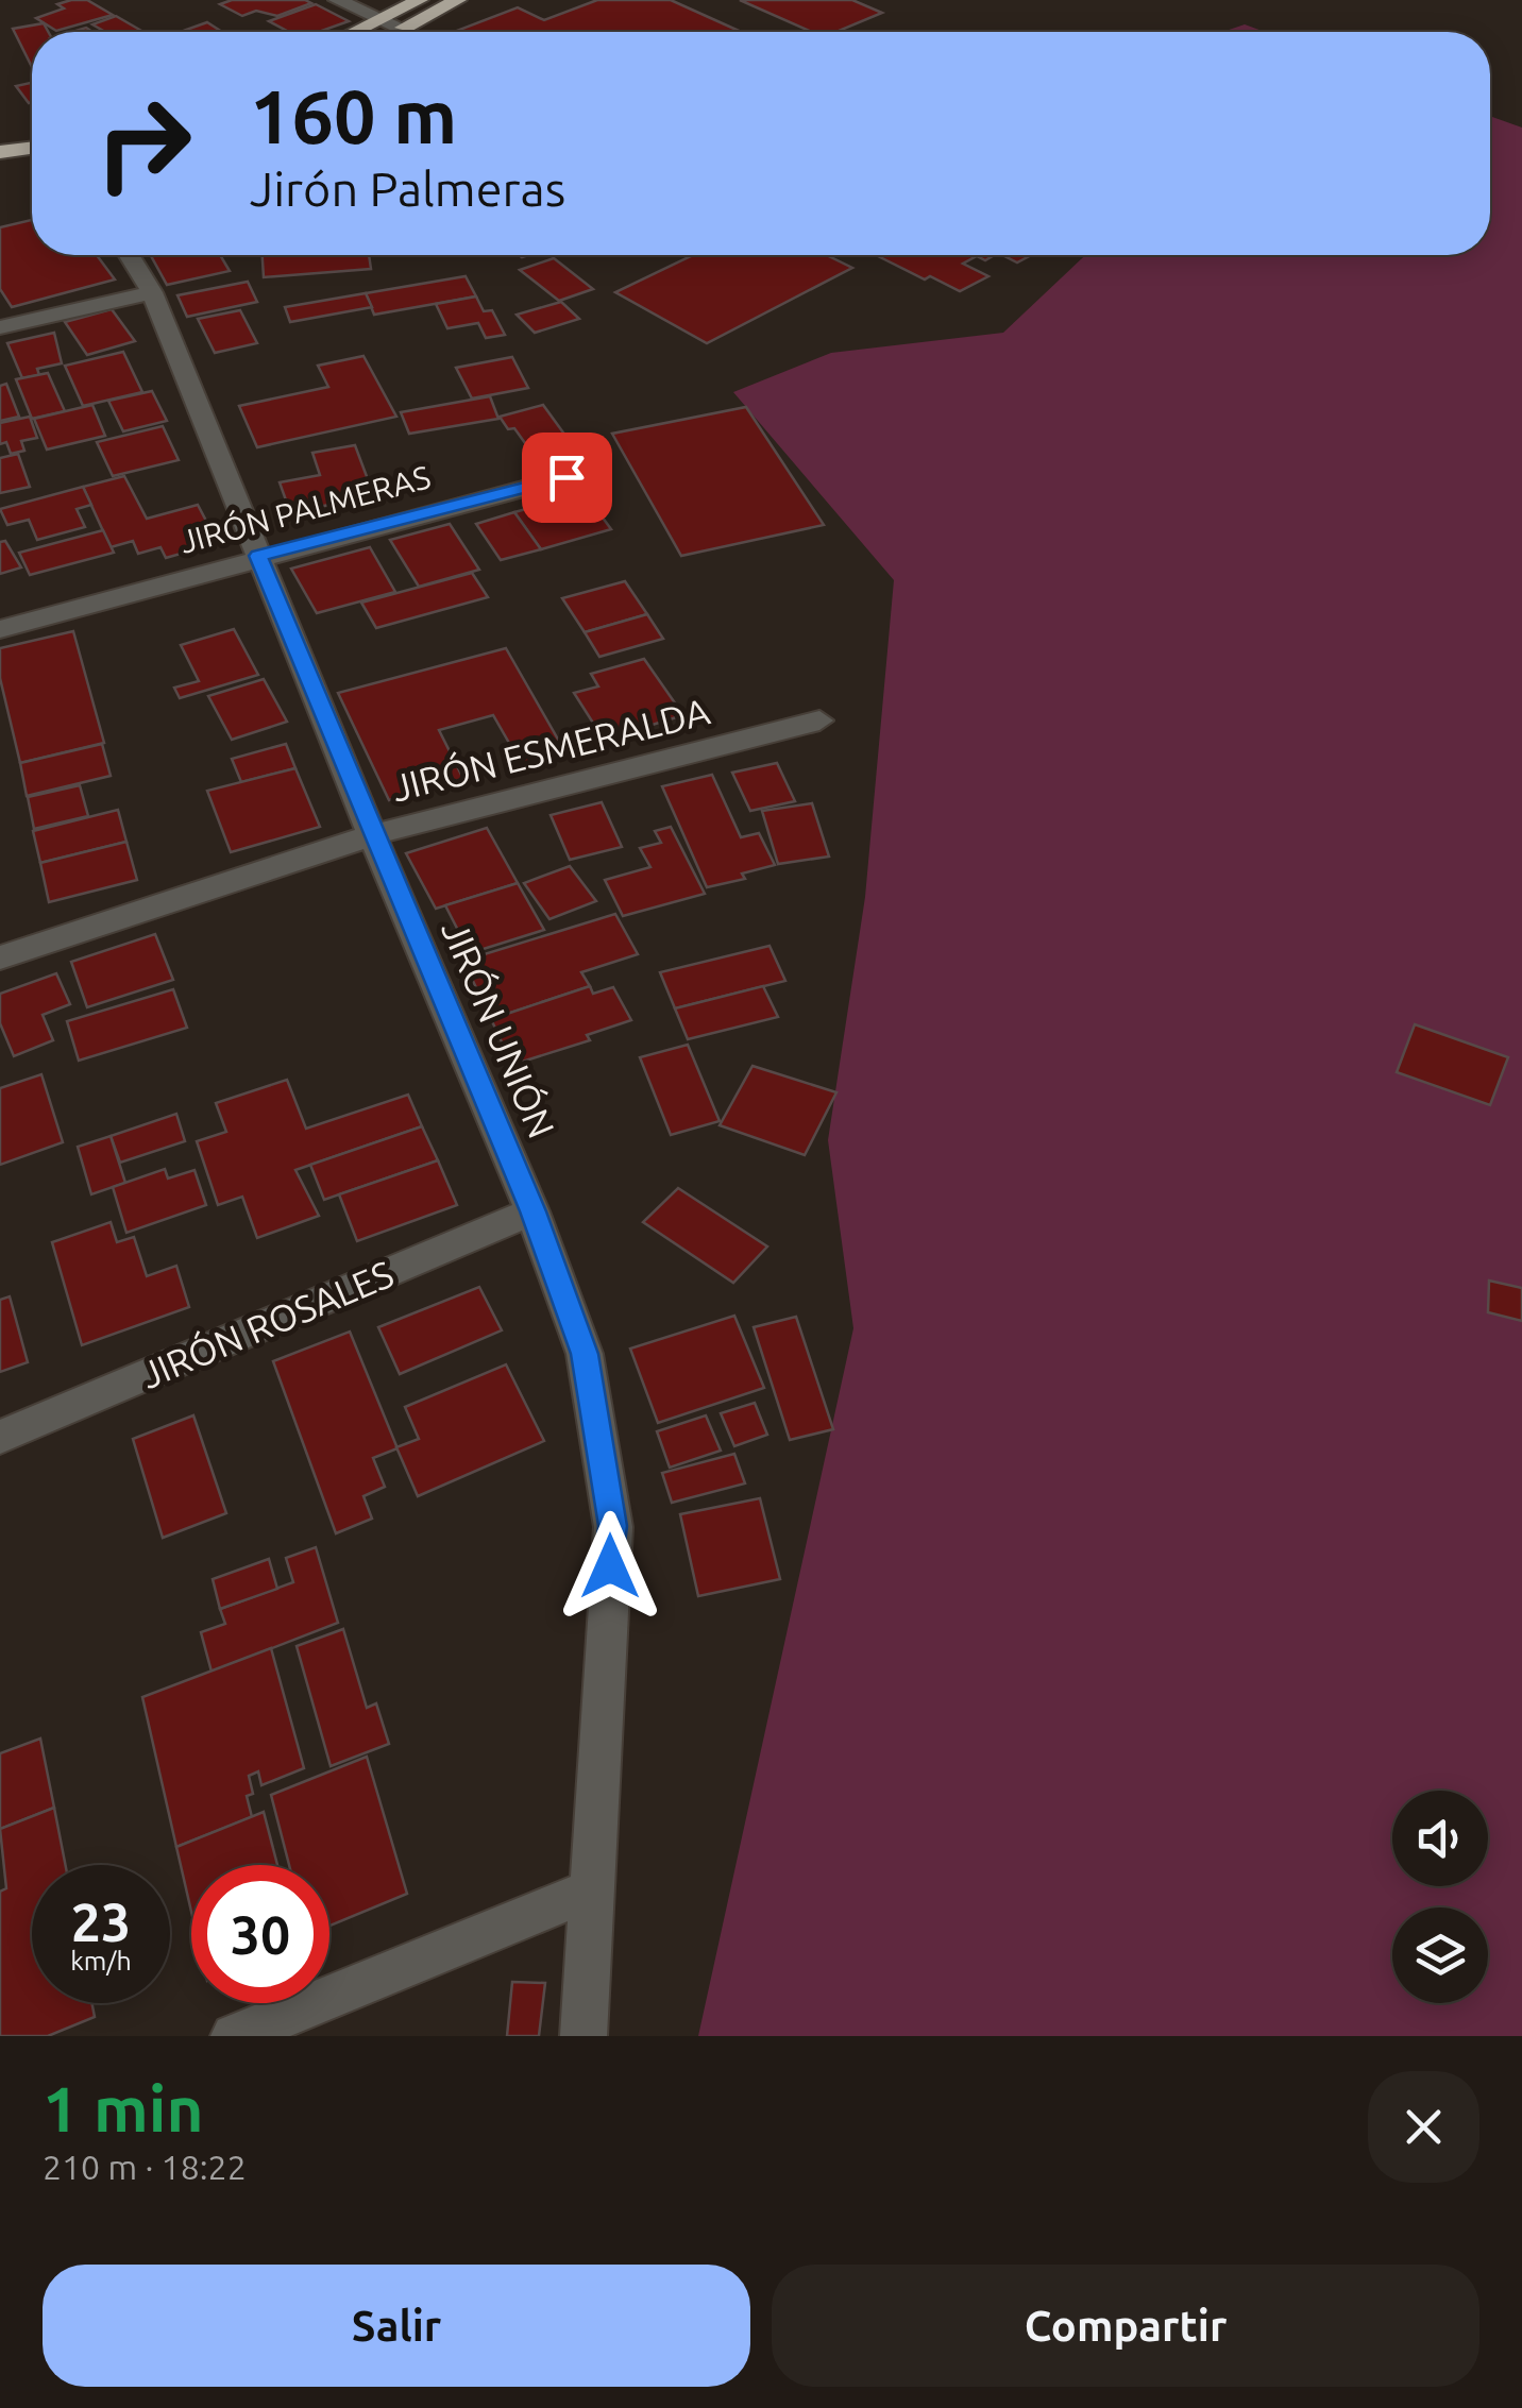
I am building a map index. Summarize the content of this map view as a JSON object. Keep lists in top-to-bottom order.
{
  "streets": {
    "street": [
      "JIRÓN PALMERAS",
      "JIRÓN ESMERALDA",
      "JIRÓN UNIÓN",
      "JIRÓN ROSALES"
    ]
  },
  "crossings": [
    ["JIRÓN PALMERAS", "JIRÓN UNIÓN"],
    ["JIRÓN ESMERALDA", "JIRÓN UNIÓN"],
    ["JIRÓN UNIÓN", "JIRÓN ROSALES"]
  ],
  "page": {
    "turn": ["160 m", "Jirón Palmeras"],
    "speed": "23 km/h",
    "limit": "30",
    "heading": ["1 min", "210 m · 18:22"],
    "buttons": ["Salir", "Compartir"]
  }
}
